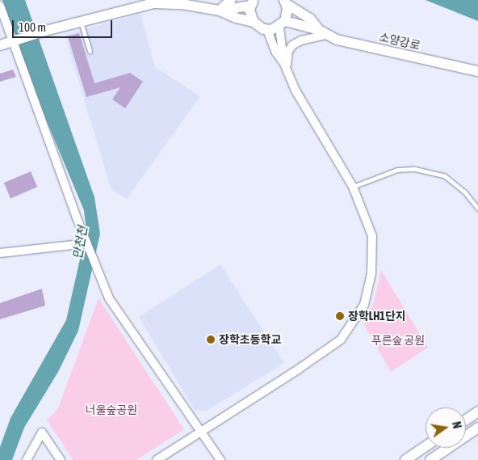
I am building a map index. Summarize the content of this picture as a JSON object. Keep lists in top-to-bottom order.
{
  "streets": {
    "street": ["소양강로"]
  },
  "water": ["만천천"],
  "parks": ["푸른숲 공원", "너울숲공원"],
  "places": ["장학LH1단지", "장학초등학교"],
  "scale_bar": "100 m",
  "north": "right"
}
